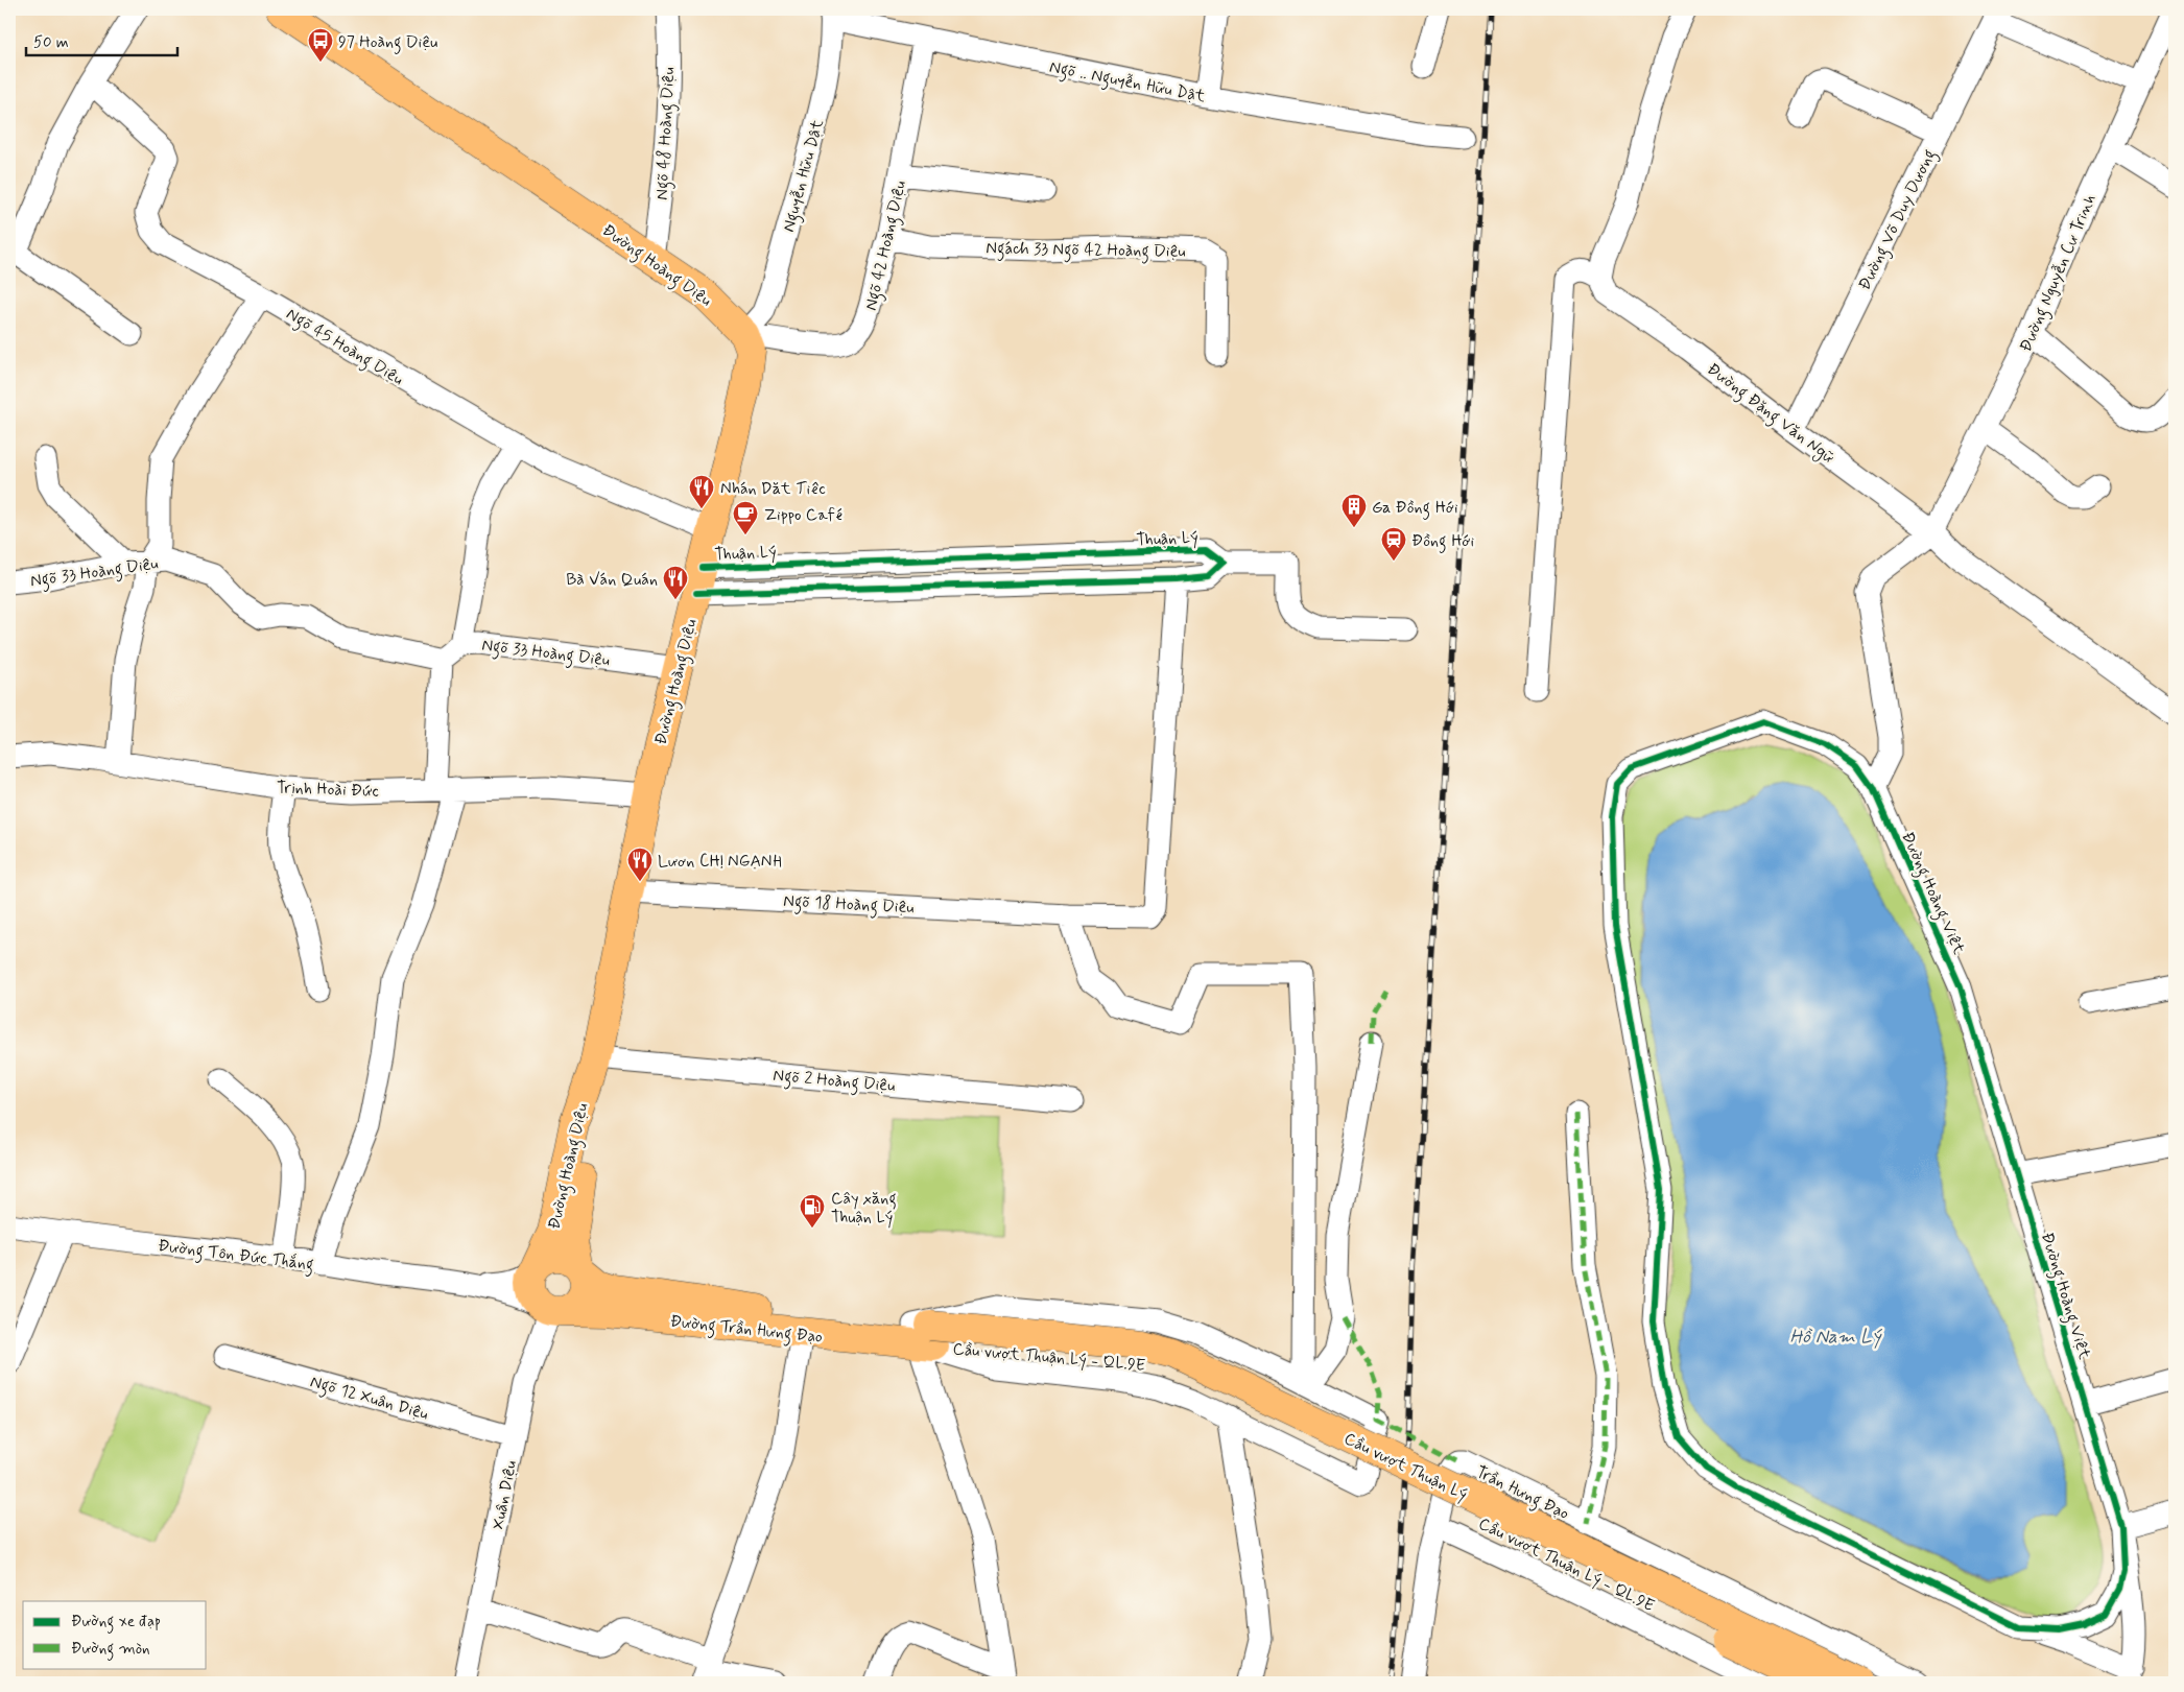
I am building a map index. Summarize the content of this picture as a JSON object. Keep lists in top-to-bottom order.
{
  "streets": {
    "main road": [
      "Đường Hoàng Diệu",
      "Đường Trần Hưng Đạo",
      "Cầu vượt Thuận Lý - QL.9E",
      "Cầu vượt Thuận Lý"
    ],
    "street": [
      "Ngõ .. Nguyễn Hữu Dật",
      "Ngõ 48 Hoàng Diệu",
      "Nguyễn Hữu Dật",
      "Đường Võ Duy Dương",
      "Ngõ 42 Hoàng Diệu",
      "Ngách 33 Ngõ 42 Hoàng Diệu",
      "Đường Nguyễn Cư Trinh",
      "Ngõ 45 Hoàng Diệu",
      "Đường Đặng Văn Ngữ",
      "Thuận Lý",
      "Ngõ 33 Hoàng Diệu",
      "Trịnh Hoài Đức",
      "Đường Hoàng Việt",
      "Ngõ 18 Hoàng Diệu",
      "Ngõ 2 Hoàng Diệu",
      "Đường Tôn Đức Thắng",
      "Ngõ 12 Xuân Diệu",
      "Trần Hưng Đạo",
      "Xuân Diệu"
    ]
  },
  "crossings": [
    ["Ngõ .. Nguyễn Hữu Dật", "Nguyễn Hữu Dật"],
    ["Ngõ .. Nguyễn Hữu Dật", "Ngõ 42 Hoàng Diệu"],
    ["Ngõ 48 Hoàng Diệu", "Đường Hoàng Diệu"],
    ["Nguyễn Hữu Dật", "Ngõ 42 Hoàng Diệu"],
    ["Nguyễn Hữu Dật", "Đường Hoàng Diệu"],
    ["Đường Võ Duy Dương", "Đường Đặng Văn Ngữ"],
    ["Ngõ 42 Hoàng Diệu", "Ngách 33 Ngõ 42 Hoàng Diệu"],
    ["Ngõ 42 Hoàng Diệu", "Đường Hoàng Diệu"],
    ["Đường Hoàng Diệu", "Ngõ 45 Hoàng Diệu"],
    ["Đường Hoàng Diệu", "Thuận Lý"],
    ["Đường Hoàng Diệu", "Ngõ 33 Hoàng Diệu"],
    ["Đường Hoàng Diệu", "Trịnh Hoài Đức"],
    ["Đường Hoàng Diệu", "Ngõ 18 Hoàng Diệu"],
    ["Đường Hoàng Diệu", "Ngõ 2 Hoàng Diệu"],
    ["Đường Hoàng Diệu", "Đường Trần Hưng Đạo"],
    ["Đường Hoàng Diệu", "Xuân Diệu"],
    ["Đường Nguyễn Cư Trinh", "Đường Đặng Văn Ngữ"],
    ["Đường Trần Hưng Đạo", "Cầu vượt Thuận Lý - QL.9E"],
    ["Đường Trần Hưng Đạo", "Cầu vượt Thuận Lý"],
    ["Đường Trần Hưng Đạo", "Xuân Diệu"],
    ["Cầu vượt Thuận Lý - QL.9E", "Cầu vượt Thuận Lý"],
    ["Ngõ 12 Xuân Diệu", "Xuân Diệu"]
  ],
  "water": ["Hồ Nam Lý"],
  "places": {
    "bus stop": ["97 Hoàng Diệu"],
    "restaurant": ["Nhán Dăt Tiêc", "Bà Ván Quán", "Lươn CHỊ NGẠNH"],
    "building": ["Ga Đồng Hới"],
    "cafe": ["Zippo Café"],
    "station": ["Đồng Hới"],
    "fuel station": ["Cây xăng Thuận Lý"]
  },
  "legend": ["Đường xe đạp", "Đường mòn"],
  "scale_bar": "50 m"
}
